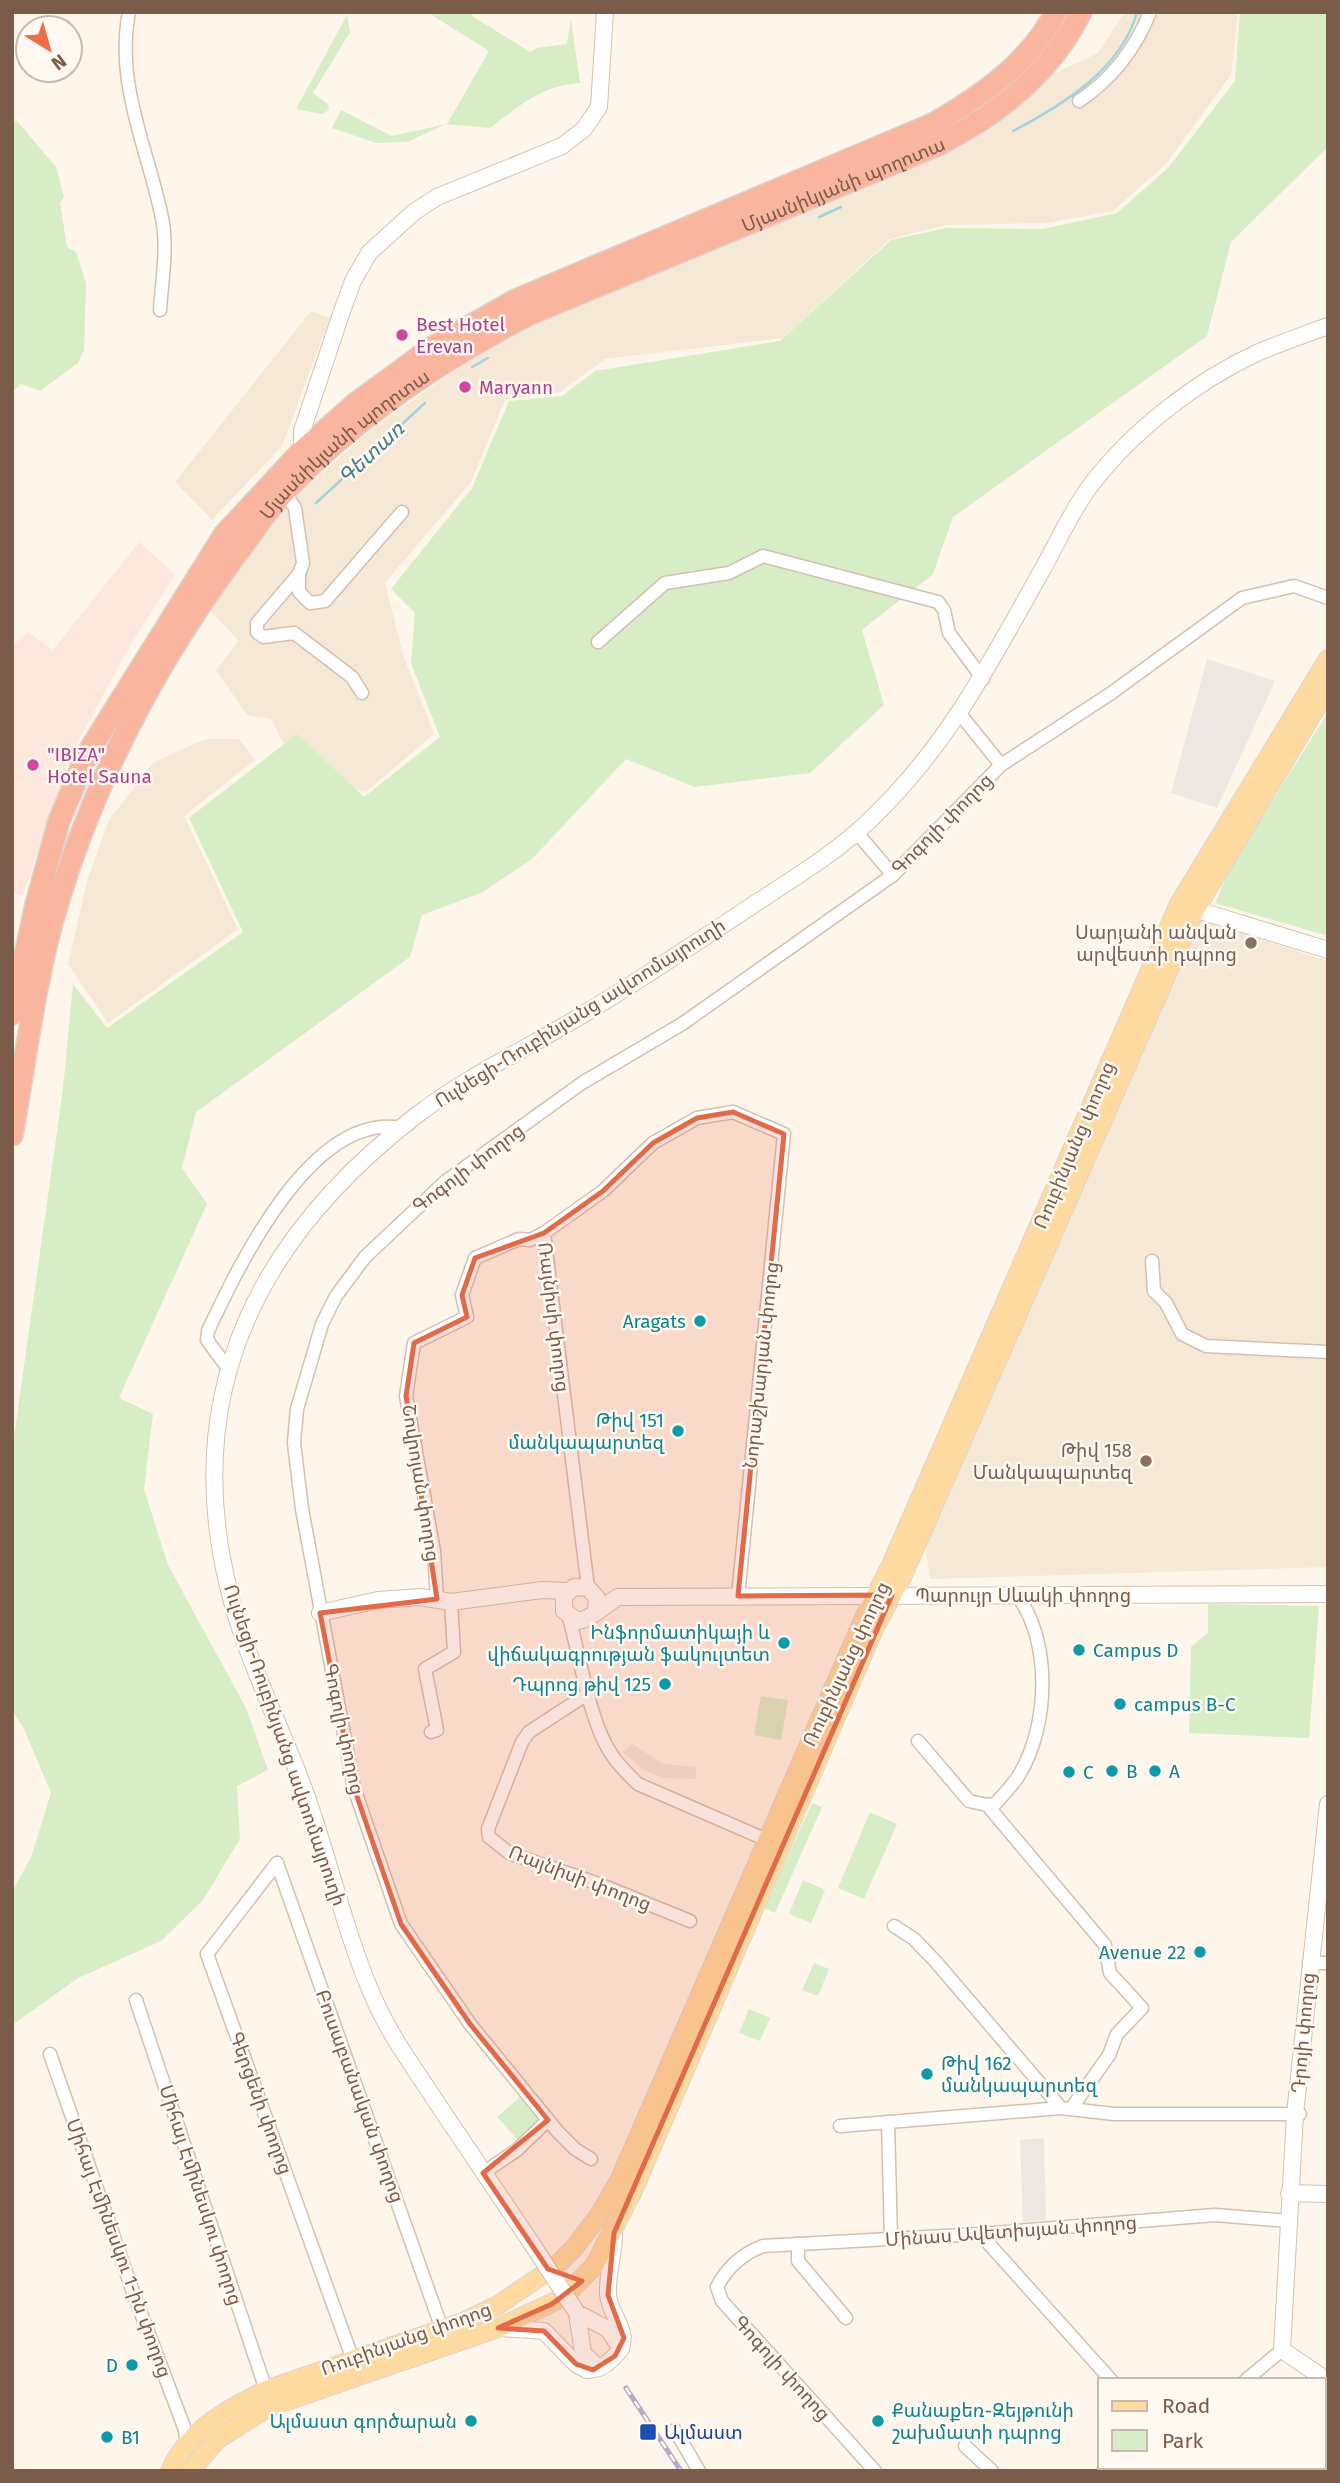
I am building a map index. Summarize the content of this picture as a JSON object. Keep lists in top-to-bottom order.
{
  "streets": {
    "highway": ["Մյասնիկյանի պողոտա"],
    "main road": ["Ռուբինյանց փողոց"],
    "street": [
      "Գոգոլի փողոց",
      "Ուլնեցի-Ռուբինյանց ավտոմայրուղի",
      "Ռայնիսի փողոց",
      "Նորաշխարյան փողոց",
      "Շովրոյան փողոց",
      "Պարույր Սևակի փողոց",
      "Դրոյի փողոց",
      "Բուսաբանական փողոց",
      "Գերցենի փողոց",
      "Միհայ Էմինեսկու փողոց",
      "Մինաս Ավետիսյան փողոց",
      "Միհայ Էմինեսկու 1-ին փողոց"
    ]
  },
  "crossings": [
    ["Գոգոլի փողոց", "Մինաս Ավետիսյան փողոց"],
    ["Ռուբինյանց փողոց", "Պարույր Սևակի փողոց"],
    ["Ռուբինյանց փողոց", "Բուսաբանական փողոց"],
    ["Ռուբինյանց փողոց", "Գերցենի փողոց"],
    ["Ռուբինյանց փողոց", "Միհայ Էմինեսկու փողոց"],
    ["Ռուբինյանց փողոց", "Միհայ Էմինեսկու 1-ին փողոց"],
    ["Ռայնիսի փողոց", "Շովրոյան փողոց"],
    ["Ռայնիսի փողոց", "Պարույր Սևակի փողոց"],
    ["Նորաշխարյան փողոց", "Շովրոյան փողոց"],
    ["Նորաշխարյան փողոց", "Պարույր Սևակի փողոց"],
    ["Դրոյի փողոց", "Մինաս Ավետիսյան փողոց"],
    ["Բուսաբանական փողոց", "Գերցենի փողոց"]
  ],
  "water": ["Գետառ"],
  "places": {
    "other": [
      "Best Hotel Erevan",
      "Maryann",
      "\"IBIZA\" Hotel Sauna",
      "Սարյանի անվան արվեստի դպրոց",
      "Aragats",
      "Թիվ 151 մանկապարտեզ",
      "Թիվ 158 Մանկապարտեզ",
      "Ինֆորմատիկայի և վիճակագրության ֆակուլտետ",
      "Campus D",
      "Դպրոց թիվ 125",
      "campus B-C",
      "B",
      "A",
      "C",
      "Avenue 22",
      "Թիվ 162 մանկապարտեզ",
      "D",
      "Ալմաստ գործարան",
      "Քանաքեռ-Զեյթունի շախմատի դպրոց",
      "B1"
    ],
    "transit": ["Ալմաստ"]
  },
  "legend": ["Road", "Park"],
  "north": "bottom right"
}
